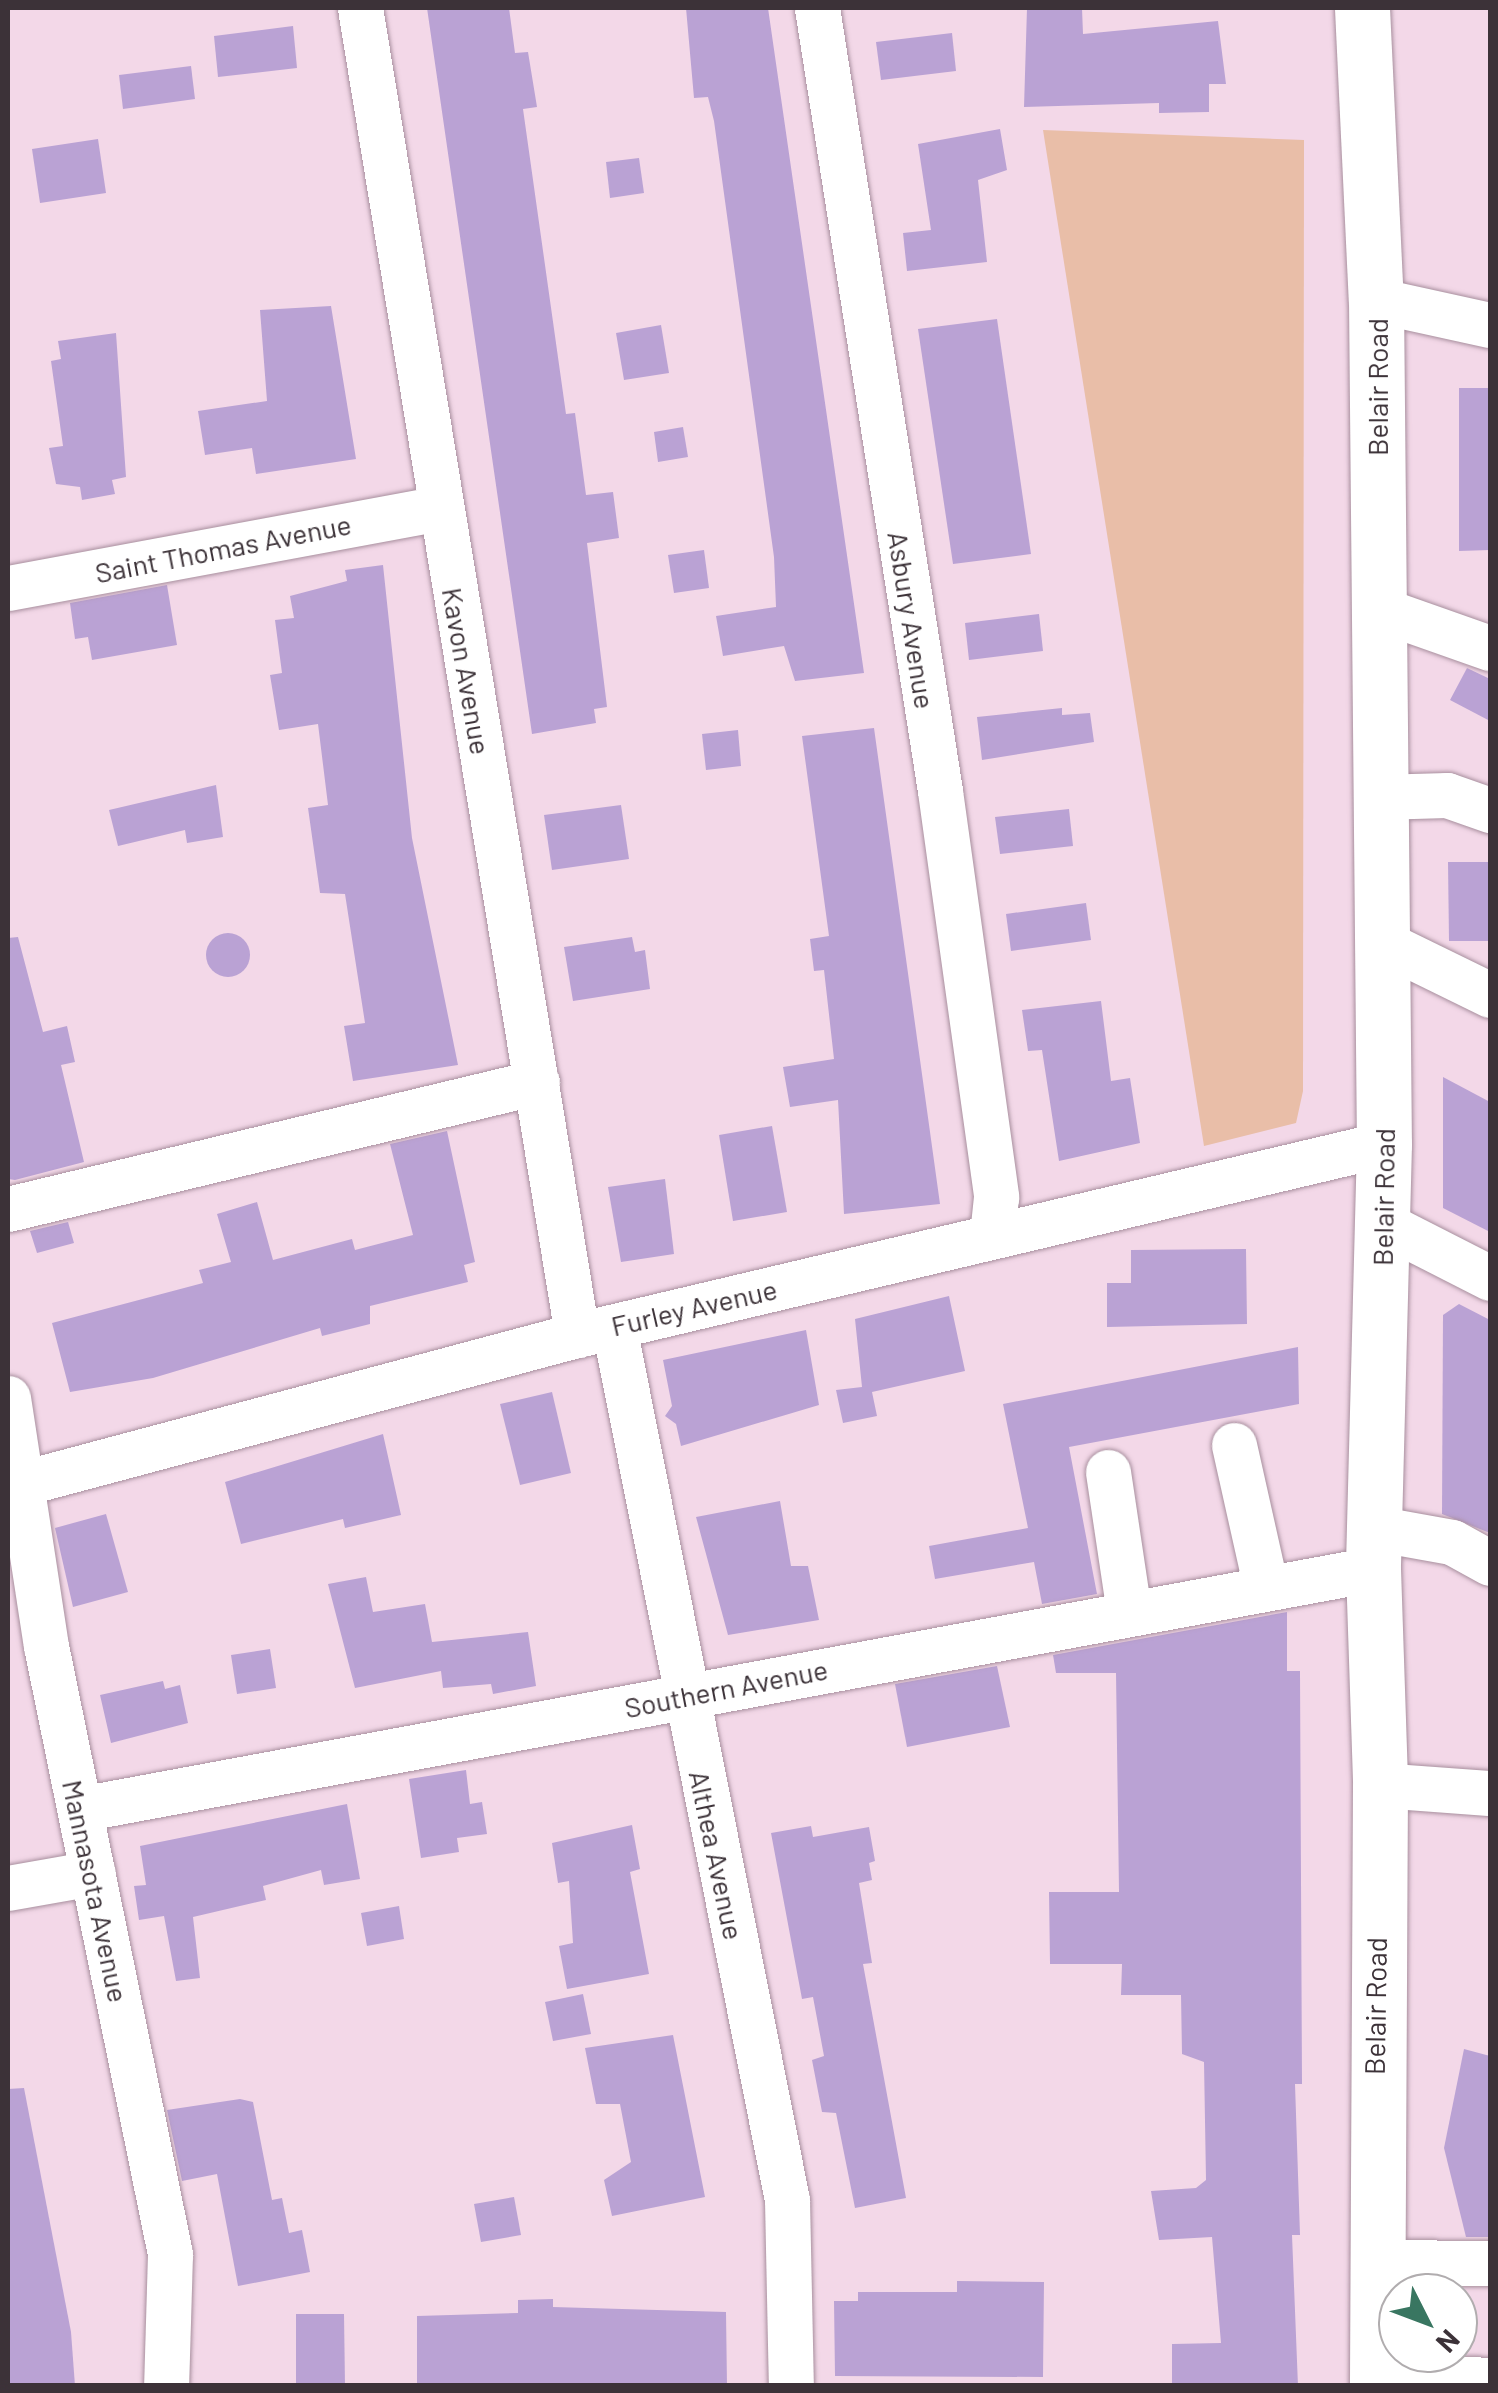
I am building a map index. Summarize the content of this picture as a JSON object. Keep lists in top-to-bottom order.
{
  "streets": {
    "main road": ["Belair Road"],
    "street": [
      "Saint Thomas Avenue",
      "Asbury Avenue",
      "Kavon Avenue",
      "Furley Avenue",
      "Southern Avenue",
      "Althea Avenue",
      "Mannasota Avenue"
    ]
  },
  "crossings": [
    ["Belair Road", "Furley Avenue"],
    ["Belair Road", "Southern Avenue"],
    ["Saint Thomas Avenue", "Kavon Avenue"],
    ["Asbury Avenue", "Furley Avenue"],
    ["Kavon Avenue", "Furley Avenue"],
    ["Kavon Avenue", "Althea Avenue"],
    ["Furley Avenue", "Althea Avenue"],
    ["Furley Avenue", "Mannasota Avenue"],
    ["Southern Avenue", "Althea Avenue"],
    ["Southern Avenue", "Mannasota Avenue"]
  ],
  "north": "bottom right"
}
